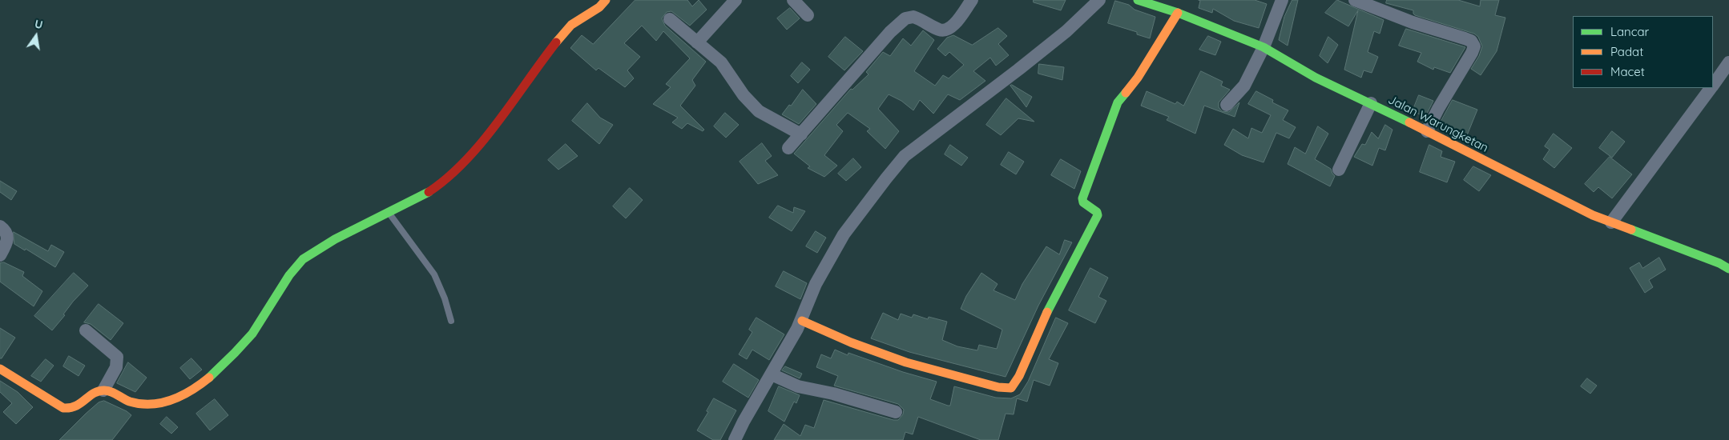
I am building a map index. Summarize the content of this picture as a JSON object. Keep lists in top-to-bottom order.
{
  "streets": {
    "street": ["Jalan Warungketan"]
  },
  "legend": ["Lancar", "Padat", "Macet"],
  "north": "top"
}
